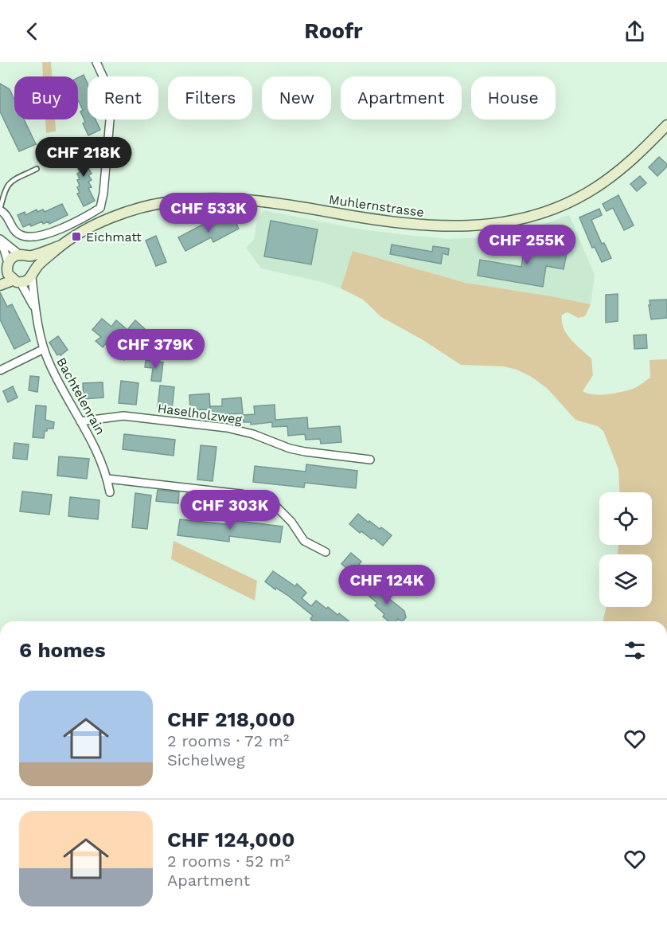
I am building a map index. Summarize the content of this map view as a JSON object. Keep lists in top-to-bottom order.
{
  "streets": {
    "street": ["Muhlernstrasse", "Bachtelenrain", "Haselholzweg"]
  },
  "crossings": [
    ["Muhlernstrasse", "Bachtelenrain"],
    ["Bachtelenrain", "Haselholzweg"]
  ],
  "places": {
    "transit": ["Eichmatt"]
  },
  "page": {
    "header": "Roofr",
    "chip": [
      "Buy",
      "Rent",
      "Filters",
      "New",
      "Apartment",
      "House"
    ],
    "price": [
      "CHF 218K",
      "CHF 533K",
      "CHF 255K",
      "CHF 379K",
      "CHF 303K",
      "CHF 124K"
    ],
    "heading": "6 homes",
    "list": [
      {
        "name": "CHF 218,000",
        "note": "2 rooms · 72 m² · Sichelweg"
      },
      {
        "name": "CHF 124,000",
        "note": "2 rooms · 52 m² · Apartment"
      }
    ]
  }
}
